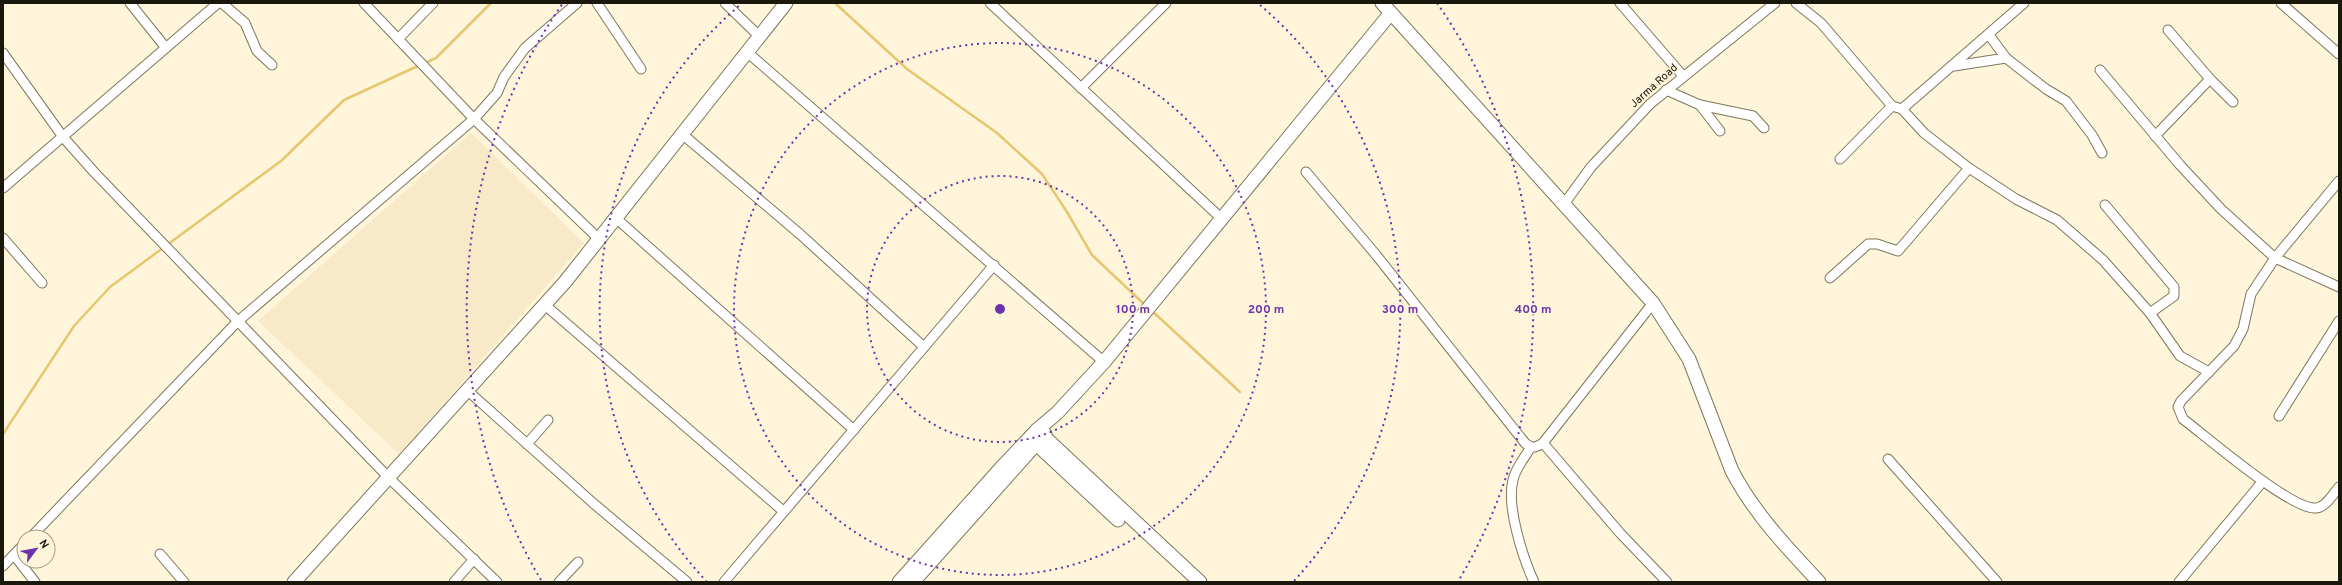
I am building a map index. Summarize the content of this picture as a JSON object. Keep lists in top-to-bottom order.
{
  "streets": {
    "street": ["Jarma Road"]
  },
  "north": "top right",
  "rings": [
    "100 m",
    "200 m",
    "300 m",
    "400 m"
  ]
}
